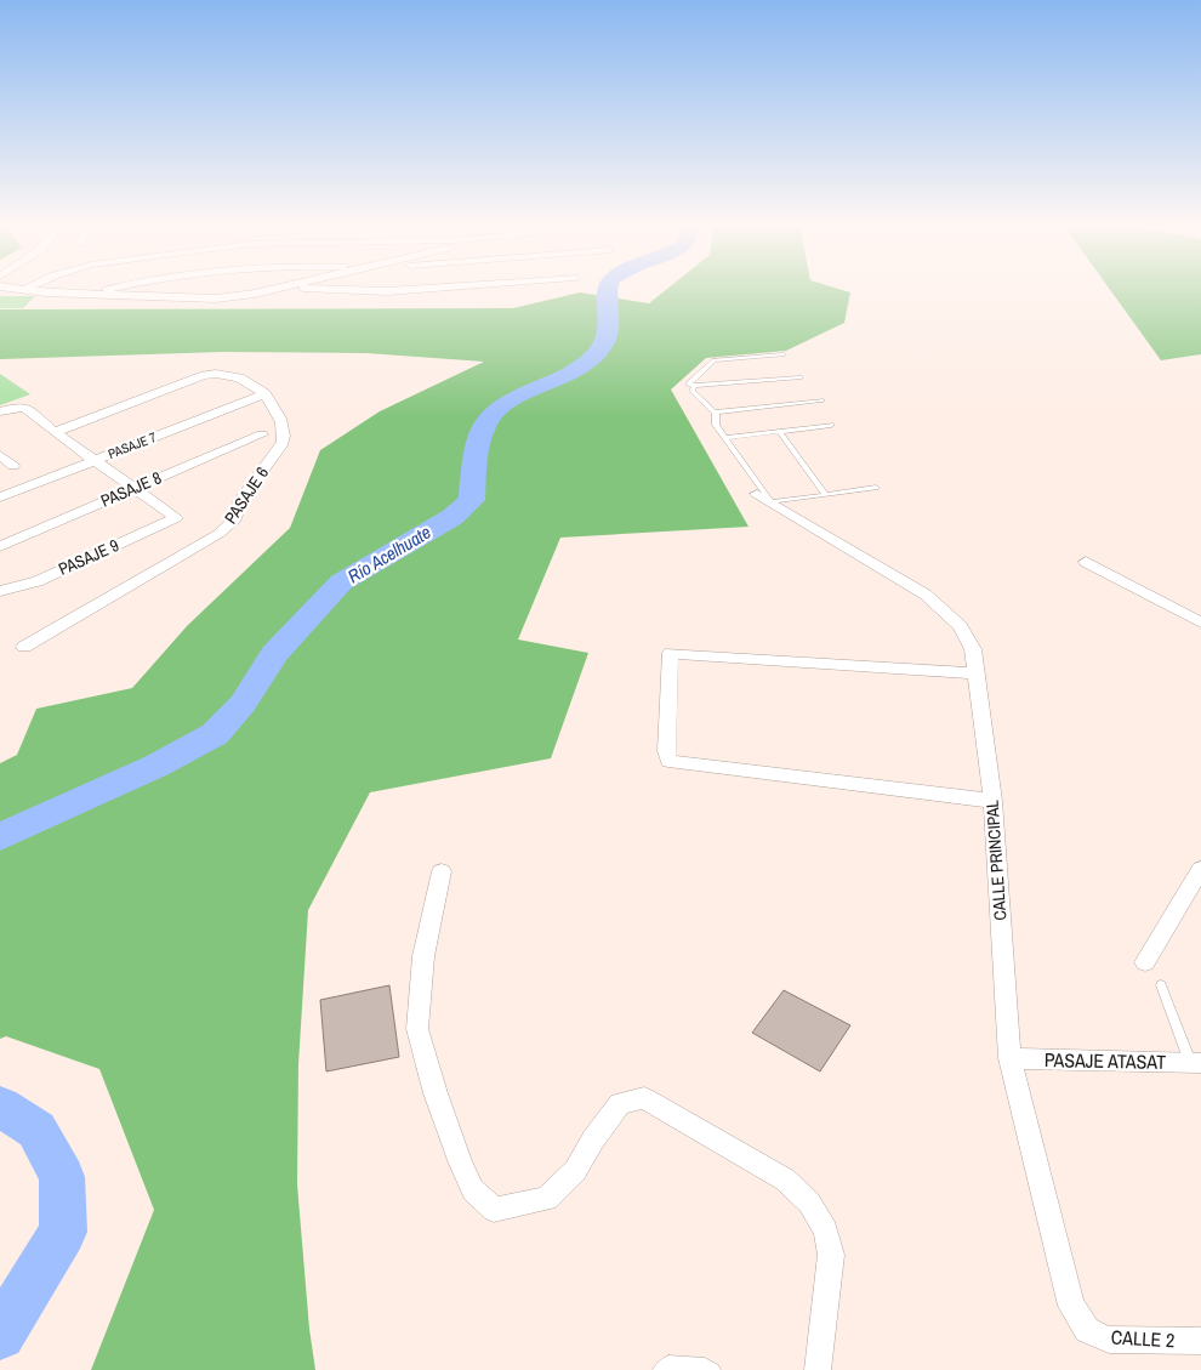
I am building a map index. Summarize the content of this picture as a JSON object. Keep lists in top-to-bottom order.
{
  "streets": {
    "street": [
      "PASAJE 7",
      "PASAJE 8",
      "PASAJE 6",
      "PASAJE 9",
      "CALLE PRINCIPAL",
      "PASAJE ATASAT",
      "CALLE 2"
    ]
  },
  "crossings": [
    ["PASAJE 7", "PASAJE 6"],
    ["PASAJE 8", "PASAJE 9"],
    ["CALLE PRINCIPAL", "PASAJE ATASAT"],
    ["CALLE PRINCIPAL", "CALLE 2"]
  ],
  "water": ["Río Acelhuate"]
}
